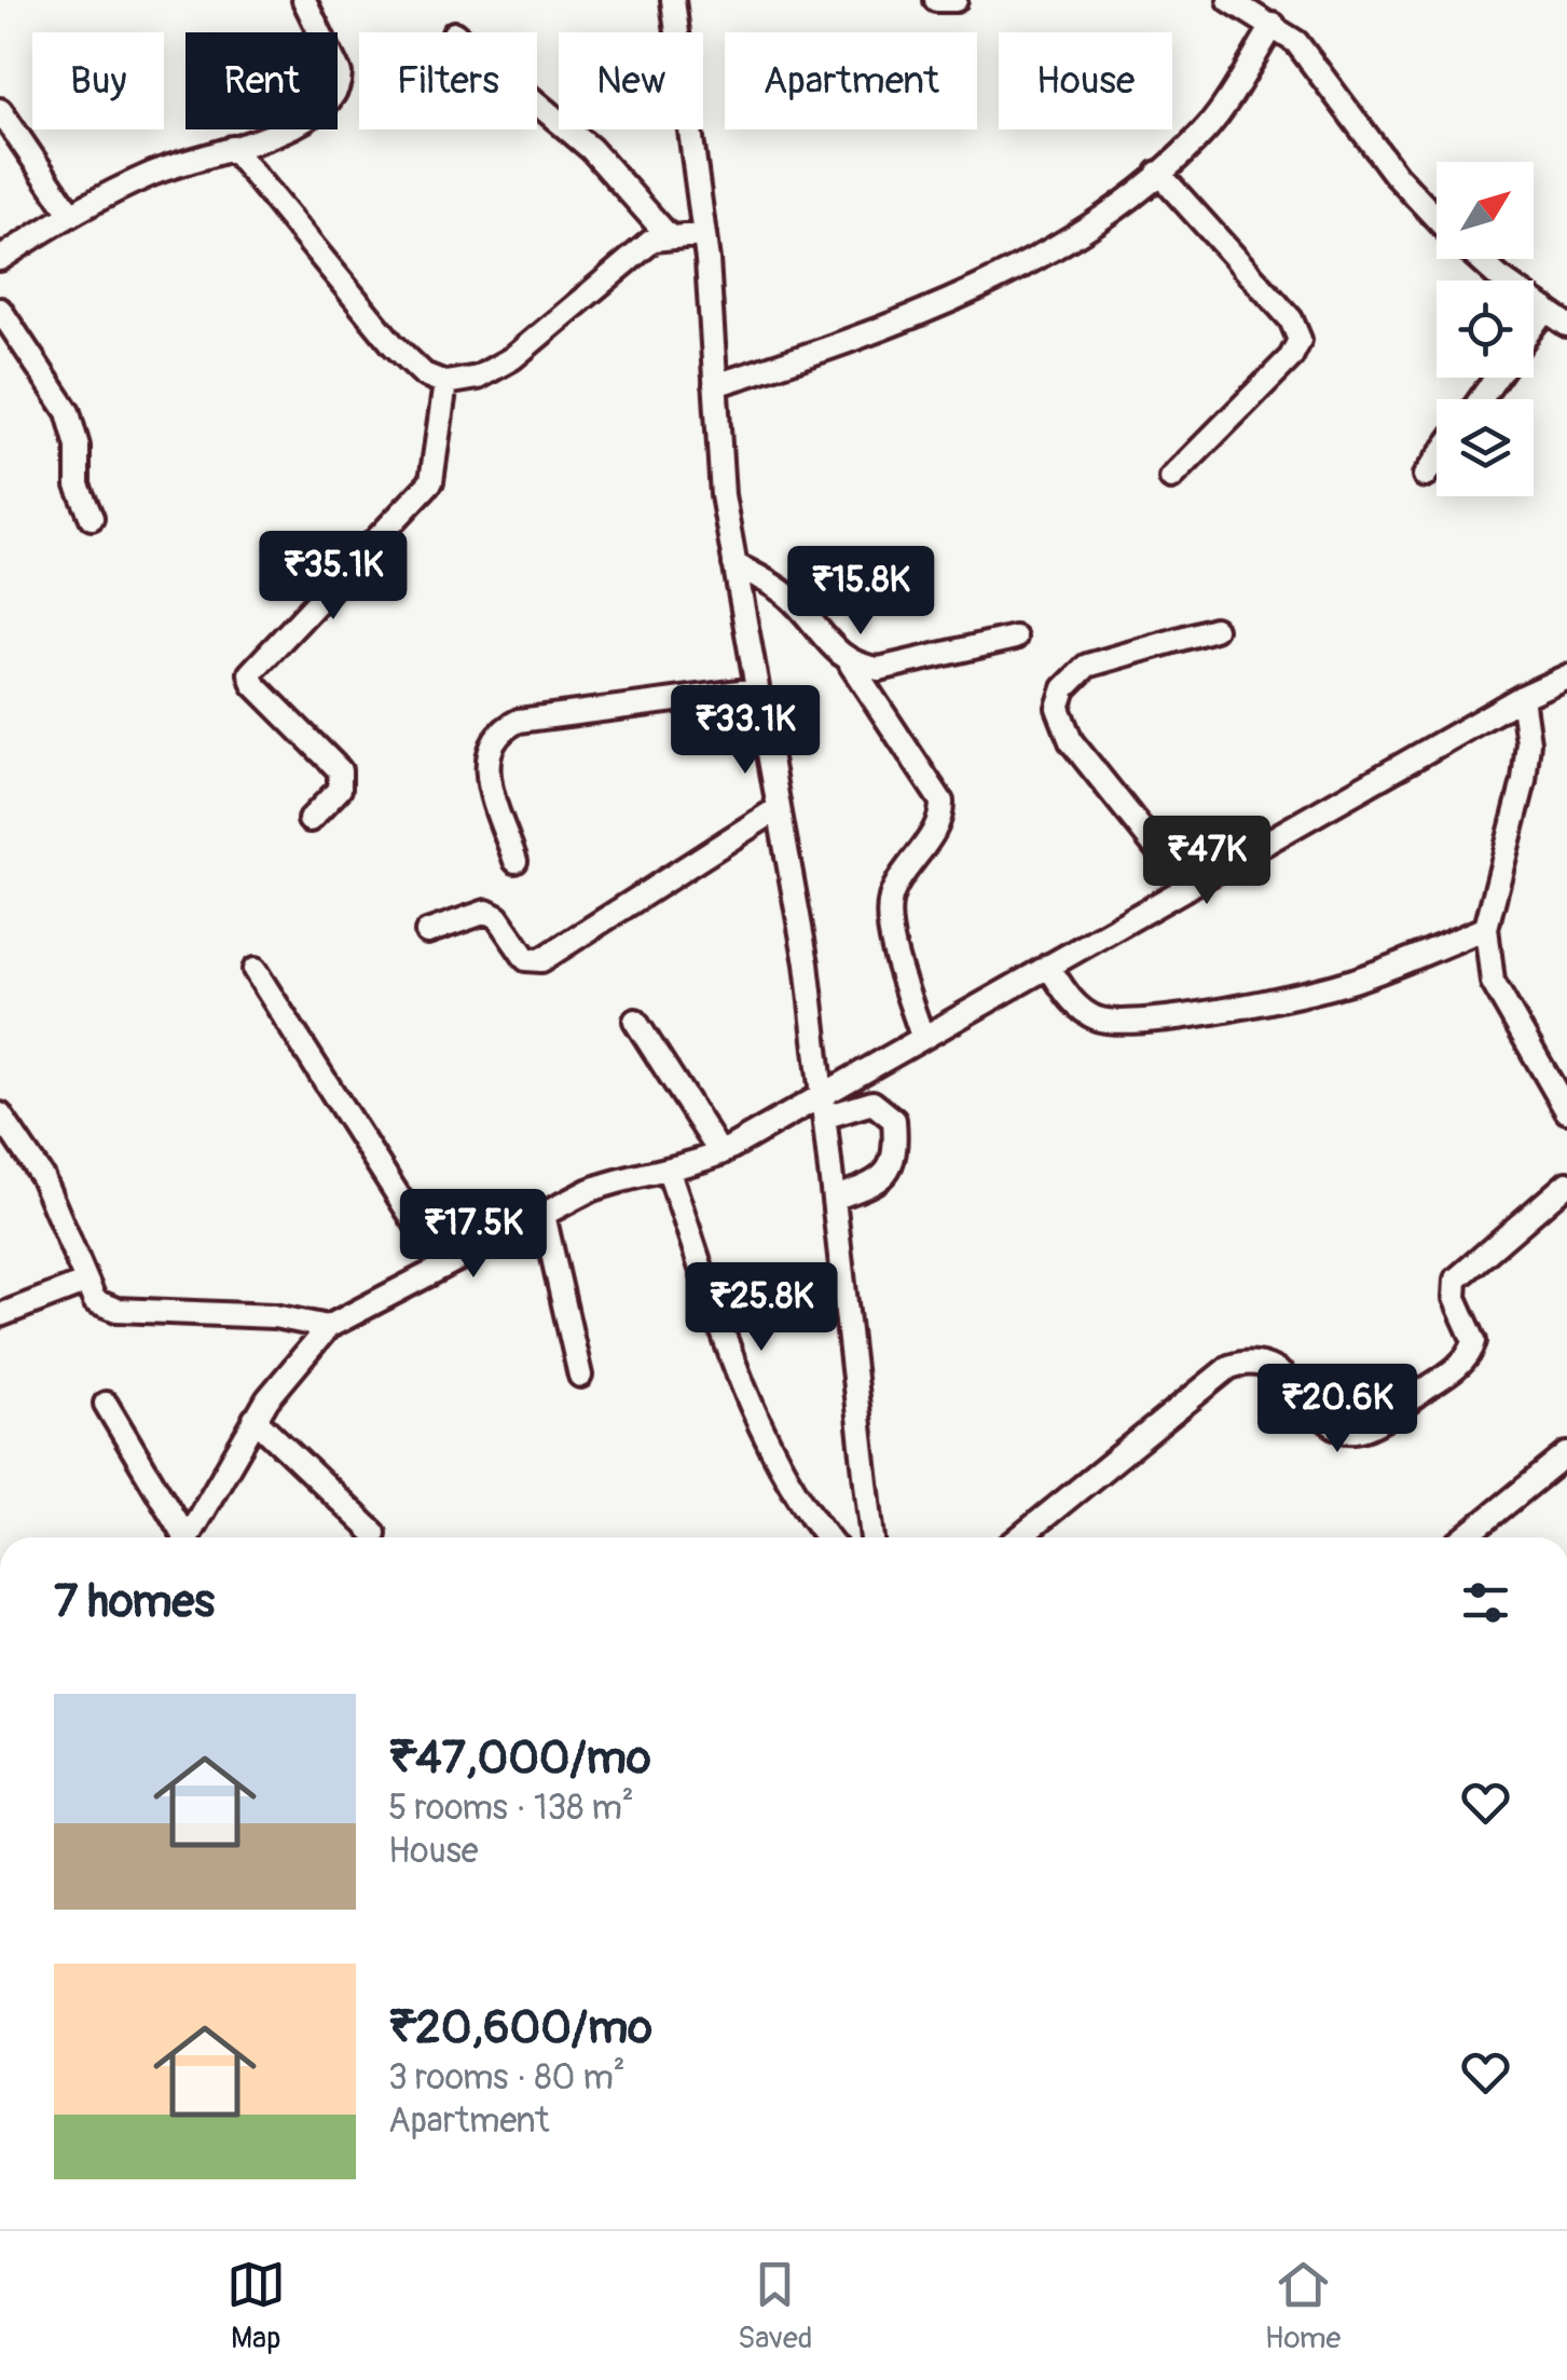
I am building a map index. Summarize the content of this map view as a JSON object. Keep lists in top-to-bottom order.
{
  "north": "top right",
  "page": {
    "chip": [
      "Buy",
      "Rent",
      "Filters",
      "New",
      "Apartment",
      "House"
    ],
    "price": [
      "₹35.1K",
      "₹15.8K",
      "₹33.1K",
      "₹47K",
      "₹17.5K",
      "₹25.8K",
      "₹20.6K"
    ],
    "heading": "7 homes",
    "list": [
      {
        "name": "₹47,000/mo",
        "note": "5 rooms · 138 m² · House"
      },
      {
        "name": "₹20,600/mo",
        "note": "3 rooms · 80 m² · Apartment"
      }
    ],
    "tabs": ["Map", "Saved", "Home"]
  }
}
